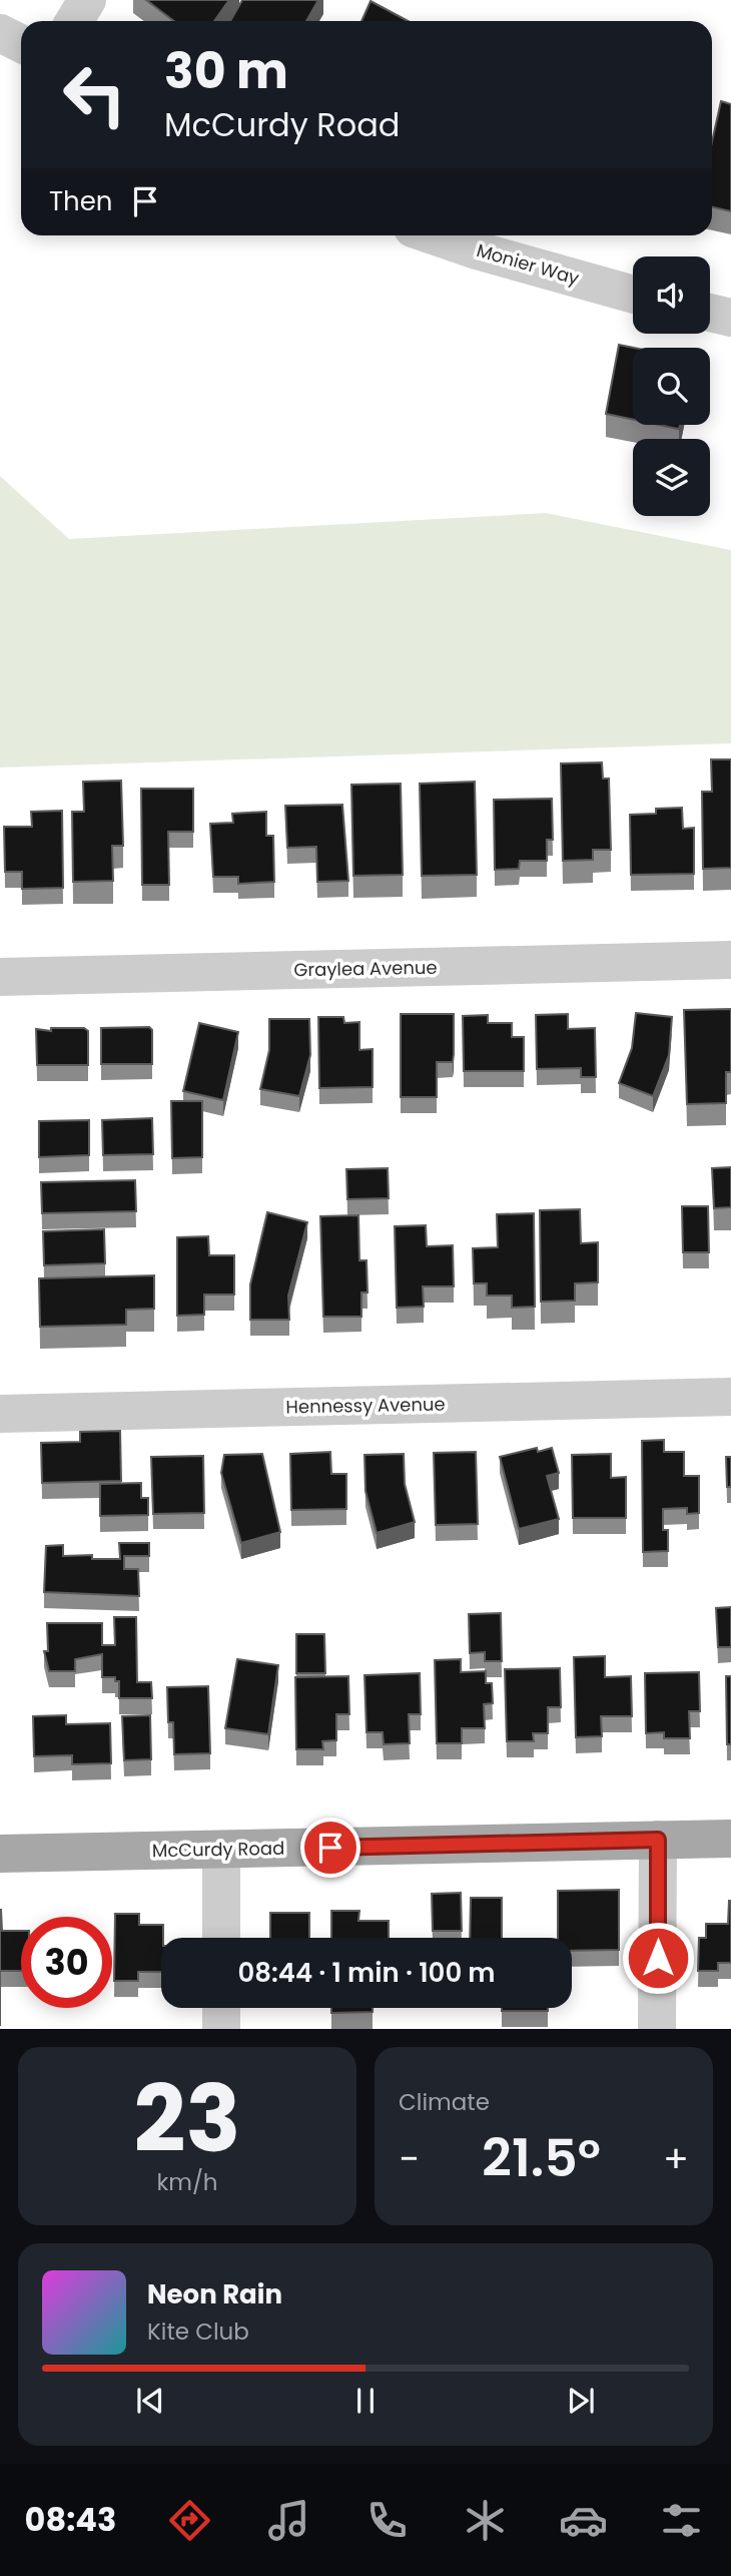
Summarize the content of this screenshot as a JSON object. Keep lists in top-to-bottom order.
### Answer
{
  "streets": {
    "main road": ["McCurdy Road"],
    "street": ["Monier Way", "Graylea Avenue", "Hennessy Avenue"]
  },
  "page": {
    "turn": ["30 m", "McCurdy Road"],
    "then": "Then",
    "limit": "30",
    "trip": "08:44 · 1 min · 100 m",
    "tile": [
      ["23", "km/h"],
      "Climate"
    ],
    "heat": ["−", "21.5°", "+"],
    "song": ["Neon Rain", "Kite Club"],
    "tabs": "08:43"
  }
}
